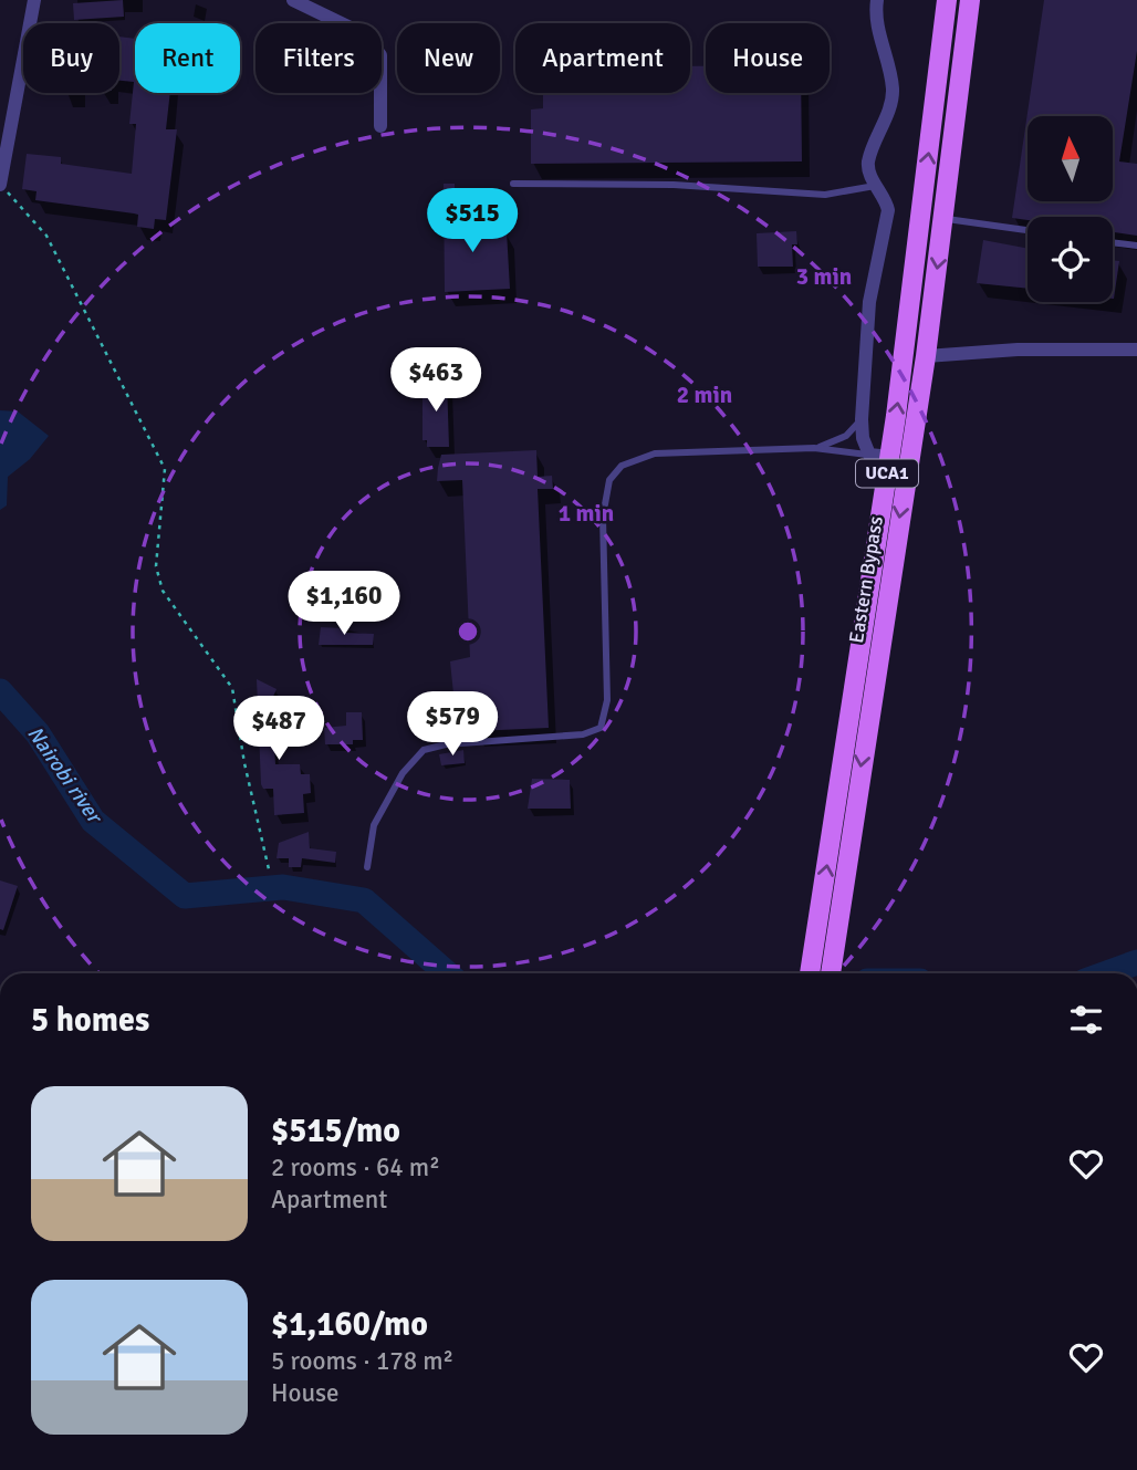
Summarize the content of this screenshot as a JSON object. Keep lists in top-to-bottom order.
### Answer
{
  "streets": {
    "main road": ["UCA1", "Eastern Bypass"]
  },
  "water": ["Nairobi river"],
  "north": "top",
  "page": {
    "chip": [
      "Buy",
      "Rent",
      "Filters",
      "New",
      "Apartment",
      "House"
    ],
    "price": [
      "$515",
      "$463",
      "$1,160",
      "$579",
      "$487"
    ],
    "heading": "5 homes",
    "list": [
      {
        "name": "$515/mo",
        "note": "2 rooms · 64 m² · Apartment"
      },
      {
        "name": "$1,160/mo",
        "note": "5 rooms · 178 m² · House"
      }
    ]
  },
  "rings": ["3 min", "2 min", "1 min"]
}
